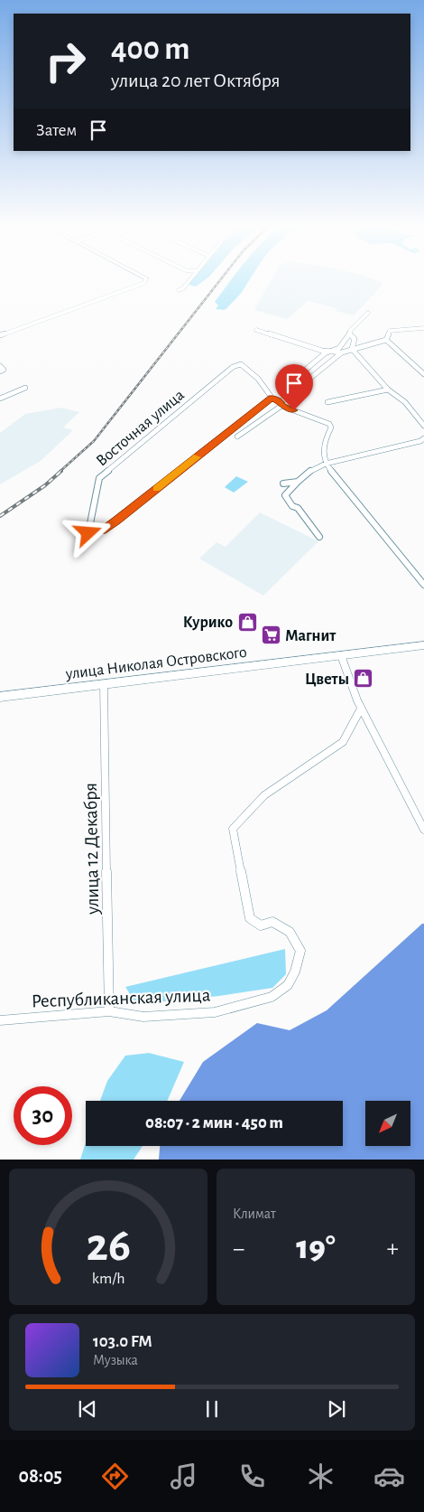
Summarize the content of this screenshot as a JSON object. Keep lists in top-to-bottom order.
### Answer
{
  "streets": {
    "main road": ["улица Николая Островского"],
    "street": ["Восточная улица", "улица 12 Декабря", "Республиканская улица"]
  },
  "crossings": [
    ["улица Николая Островского", "улица 12 Декабря"],
    ["улица 12 Декабря", "Республиканская улица"]
  ],
  "places": {
    "shop": ["Курико", "Цветы"],
    "supermarket": ["Магнит"]
  },
  "north": "bottom left",
  "page": {
    "turn": ["400 m", "улица 20 лет Октября"],
    "then": "Затем",
    "limit": "30",
    "trip": "08:07 · 2 мин · 450 m",
    "tile": "Климат",
    "heat": ["−", "19°", "+"],
    "song": ["103.0 FM", "Музыка"],
    "tabs": "08:05",
    "gauge": ["26", "km/h"]
  }
}
